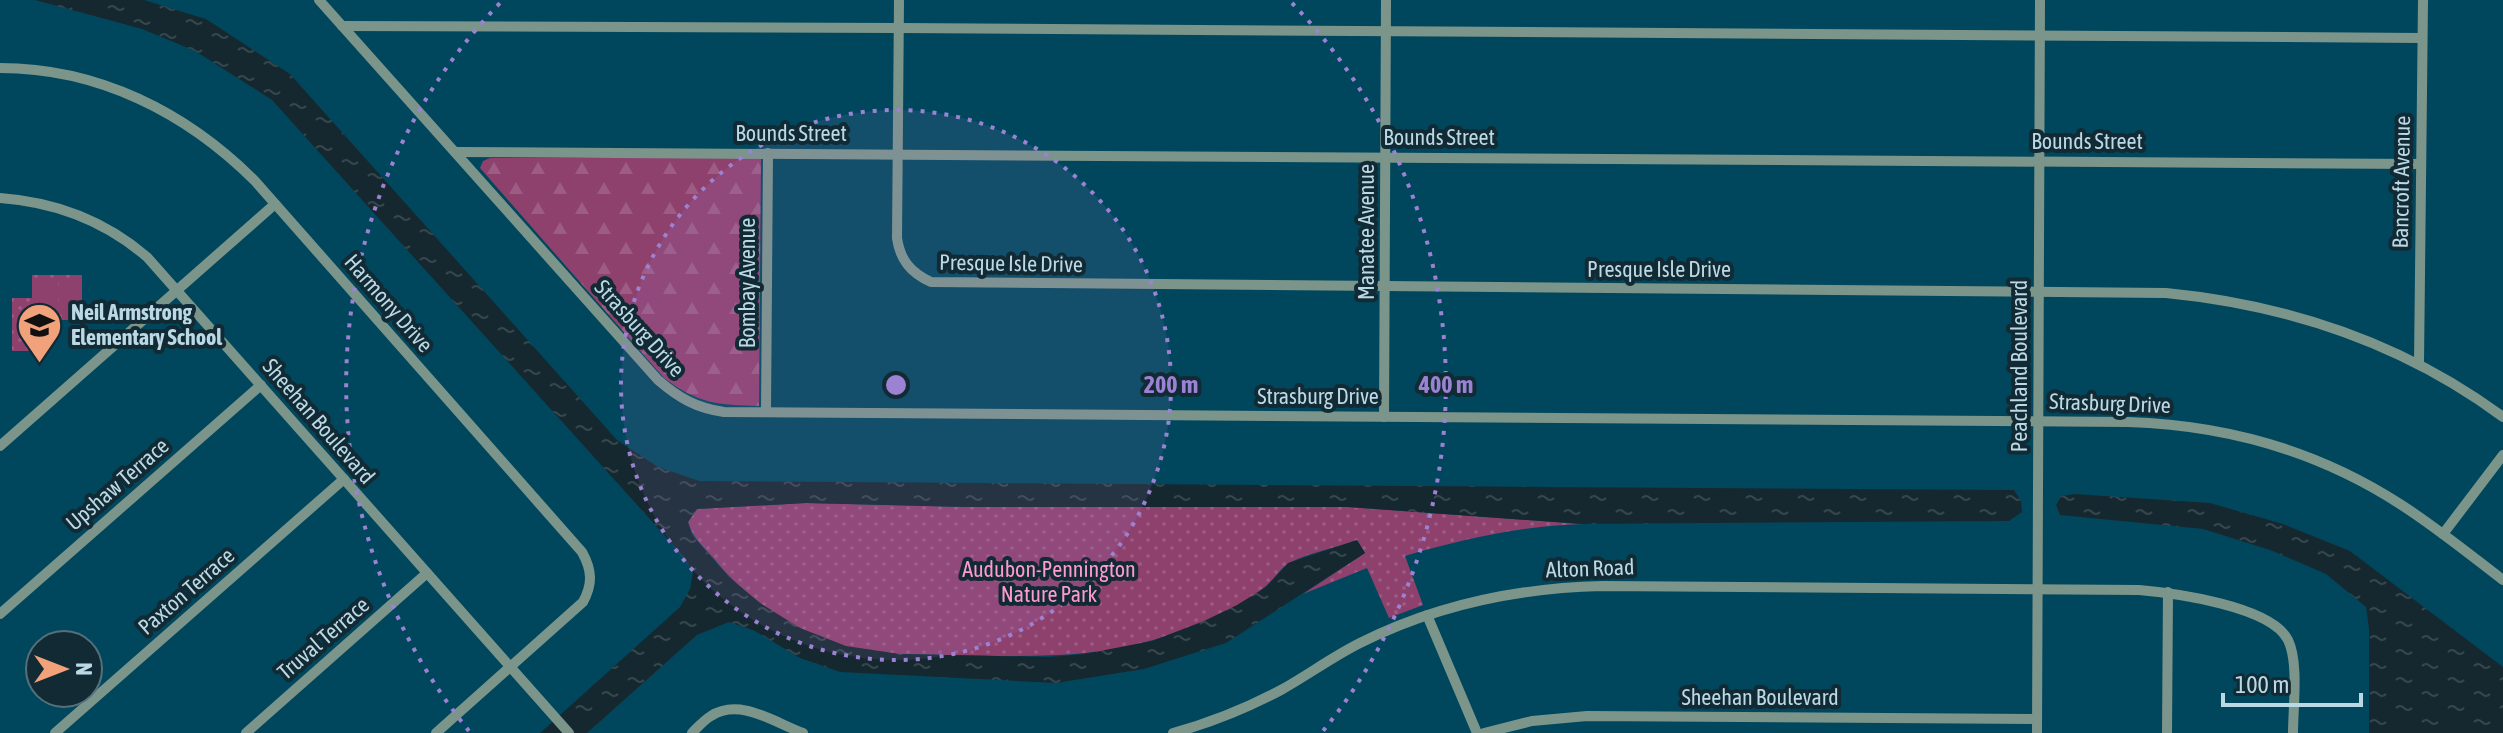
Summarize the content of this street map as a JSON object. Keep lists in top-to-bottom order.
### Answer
{
  "streets": {
    "street": [
      "Bounds Street",
      "Bancroft Avenue",
      "Manatee Avenue",
      "Presque Isle Drive",
      "Bombay Avenue",
      "Harmony Drive",
      "Strasburg Drive",
      "Peachland Boulevard",
      "Sheehan Boulevard",
      "Upshaw Terrace",
      "Alton Road",
      "Paxton Terrace",
      "Truval Terrace"
    ]
  },
  "crossings": [
    ["Bounds Street", "Bancroft Avenue"],
    ["Bounds Street", "Manatee Avenue"],
    ["Bounds Street", "Presque Isle Drive"],
    ["Bounds Street", "Bombay Avenue"],
    ["Bounds Street", "Strasburg Drive"],
    ["Bounds Street", "Peachland Boulevard"],
    ["Bancroft Avenue", "Presque Isle Drive"],
    ["Manatee Avenue", "Presque Isle Drive"],
    ["Manatee Avenue", "Strasburg Drive"],
    ["Presque Isle Drive", "Peachland Boulevard"],
    ["Bombay Avenue", "Strasburg Drive"],
    ["Harmony Drive", "Sheehan Boulevard"],
    ["Strasburg Drive", "Peachland Boulevard"],
    ["Peachland Boulevard", "Sheehan Boulevard"],
    ["Peachland Boulevard", "Alton Road"],
    ["Sheehan Boulevard", "Upshaw Terrace"],
    ["Sheehan Boulevard", "Paxton Terrace"],
    ["Sheehan Boulevard", "Truval Terrace"]
  ],
  "parks": ["Audubon-Pennington Nature Park"],
  "places": {
    "school or university": ["Neil Armstrong Elementary School"]
  },
  "scale_bar": "100 m",
  "north": "right",
  "rings": ["200 m", "400 m"]
}
